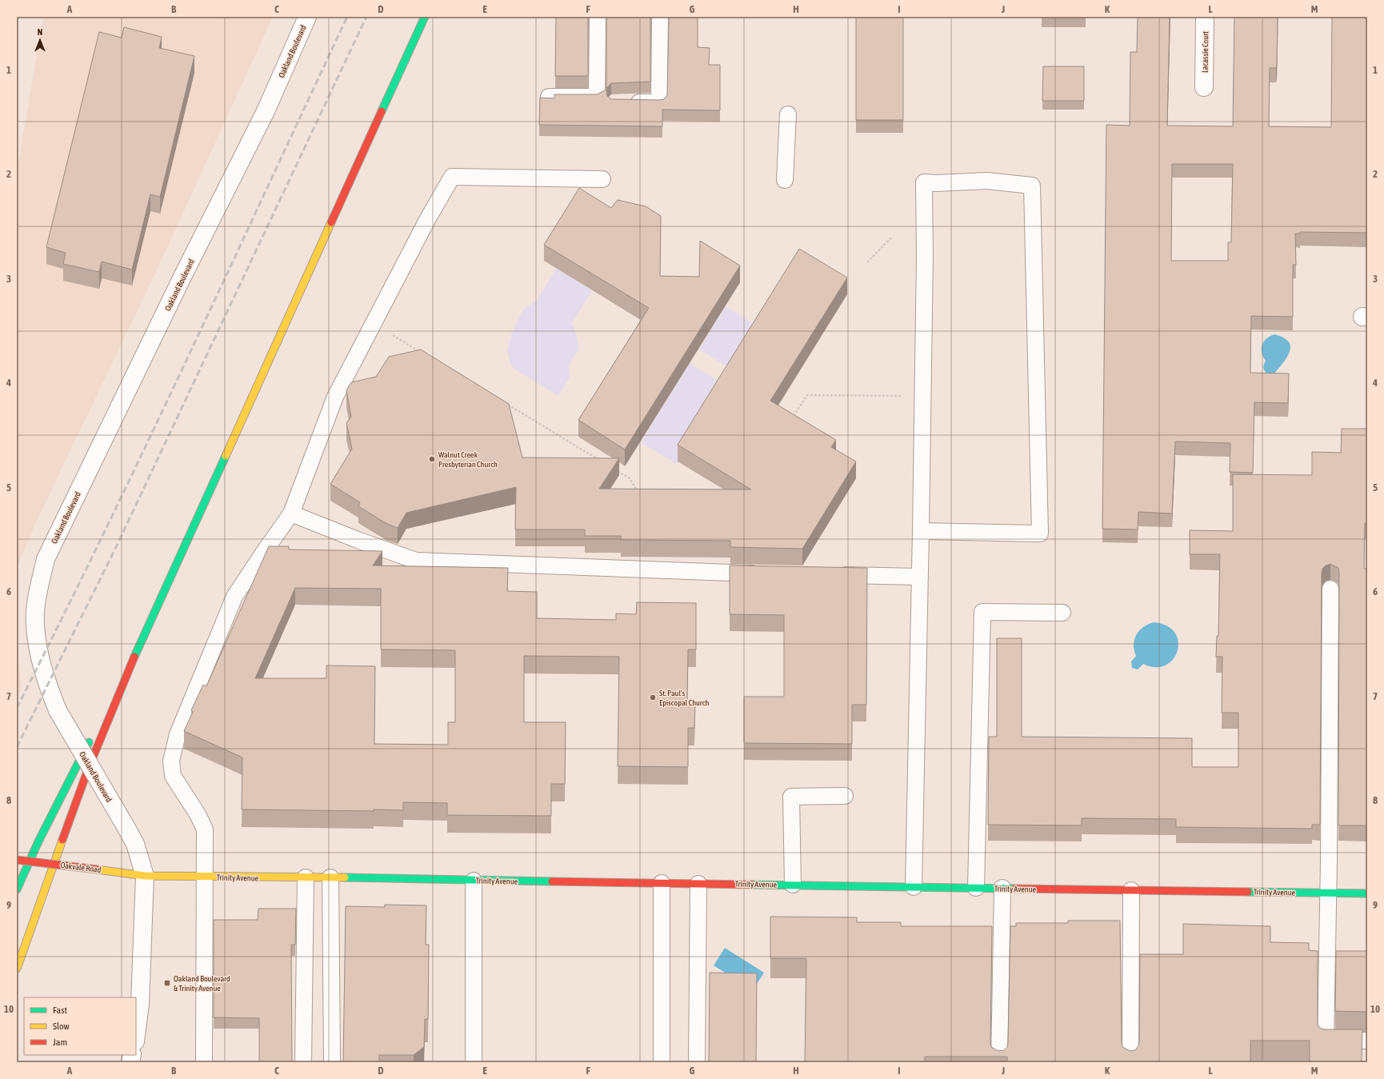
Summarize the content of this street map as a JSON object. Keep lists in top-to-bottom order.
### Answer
{
  "streets": {
    "main road": ["Oakvale Road", "Trinity Avenue"],
    "street": ["Oakland Boulevard", "Lacassie Court"]
  },
  "crossings": [
    ["Oakland Boulevard", "Oakvale Road"],
    ["Oakland Boulevard", "Trinity Avenue"],
    ["Oakvale Road", "Trinity Avenue"]
  ],
  "places": {
    "other": ["Walnut Creek Presbyterian Church", "St. Paul's Episcopal Church"],
    "transit": ["Oakland Boulevard & Trinity Avenue"]
  },
  "legend": ["Fast", "Slow", "Jam"],
  "north": "top",
  "grid": {
    "columns": [
      "A",
      "B",
      "C",
      "D",
      "E",
      "F",
      "G",
      "H",
      "I",
      "J",
      "K",
      "L",
      "M"
    ],
    "rows": [
      "1",
      "2",
      "3",
      "4",
      "5",
      "6",
      "7",
      "8",
      "9",
      "10"
    ]
  }
}
